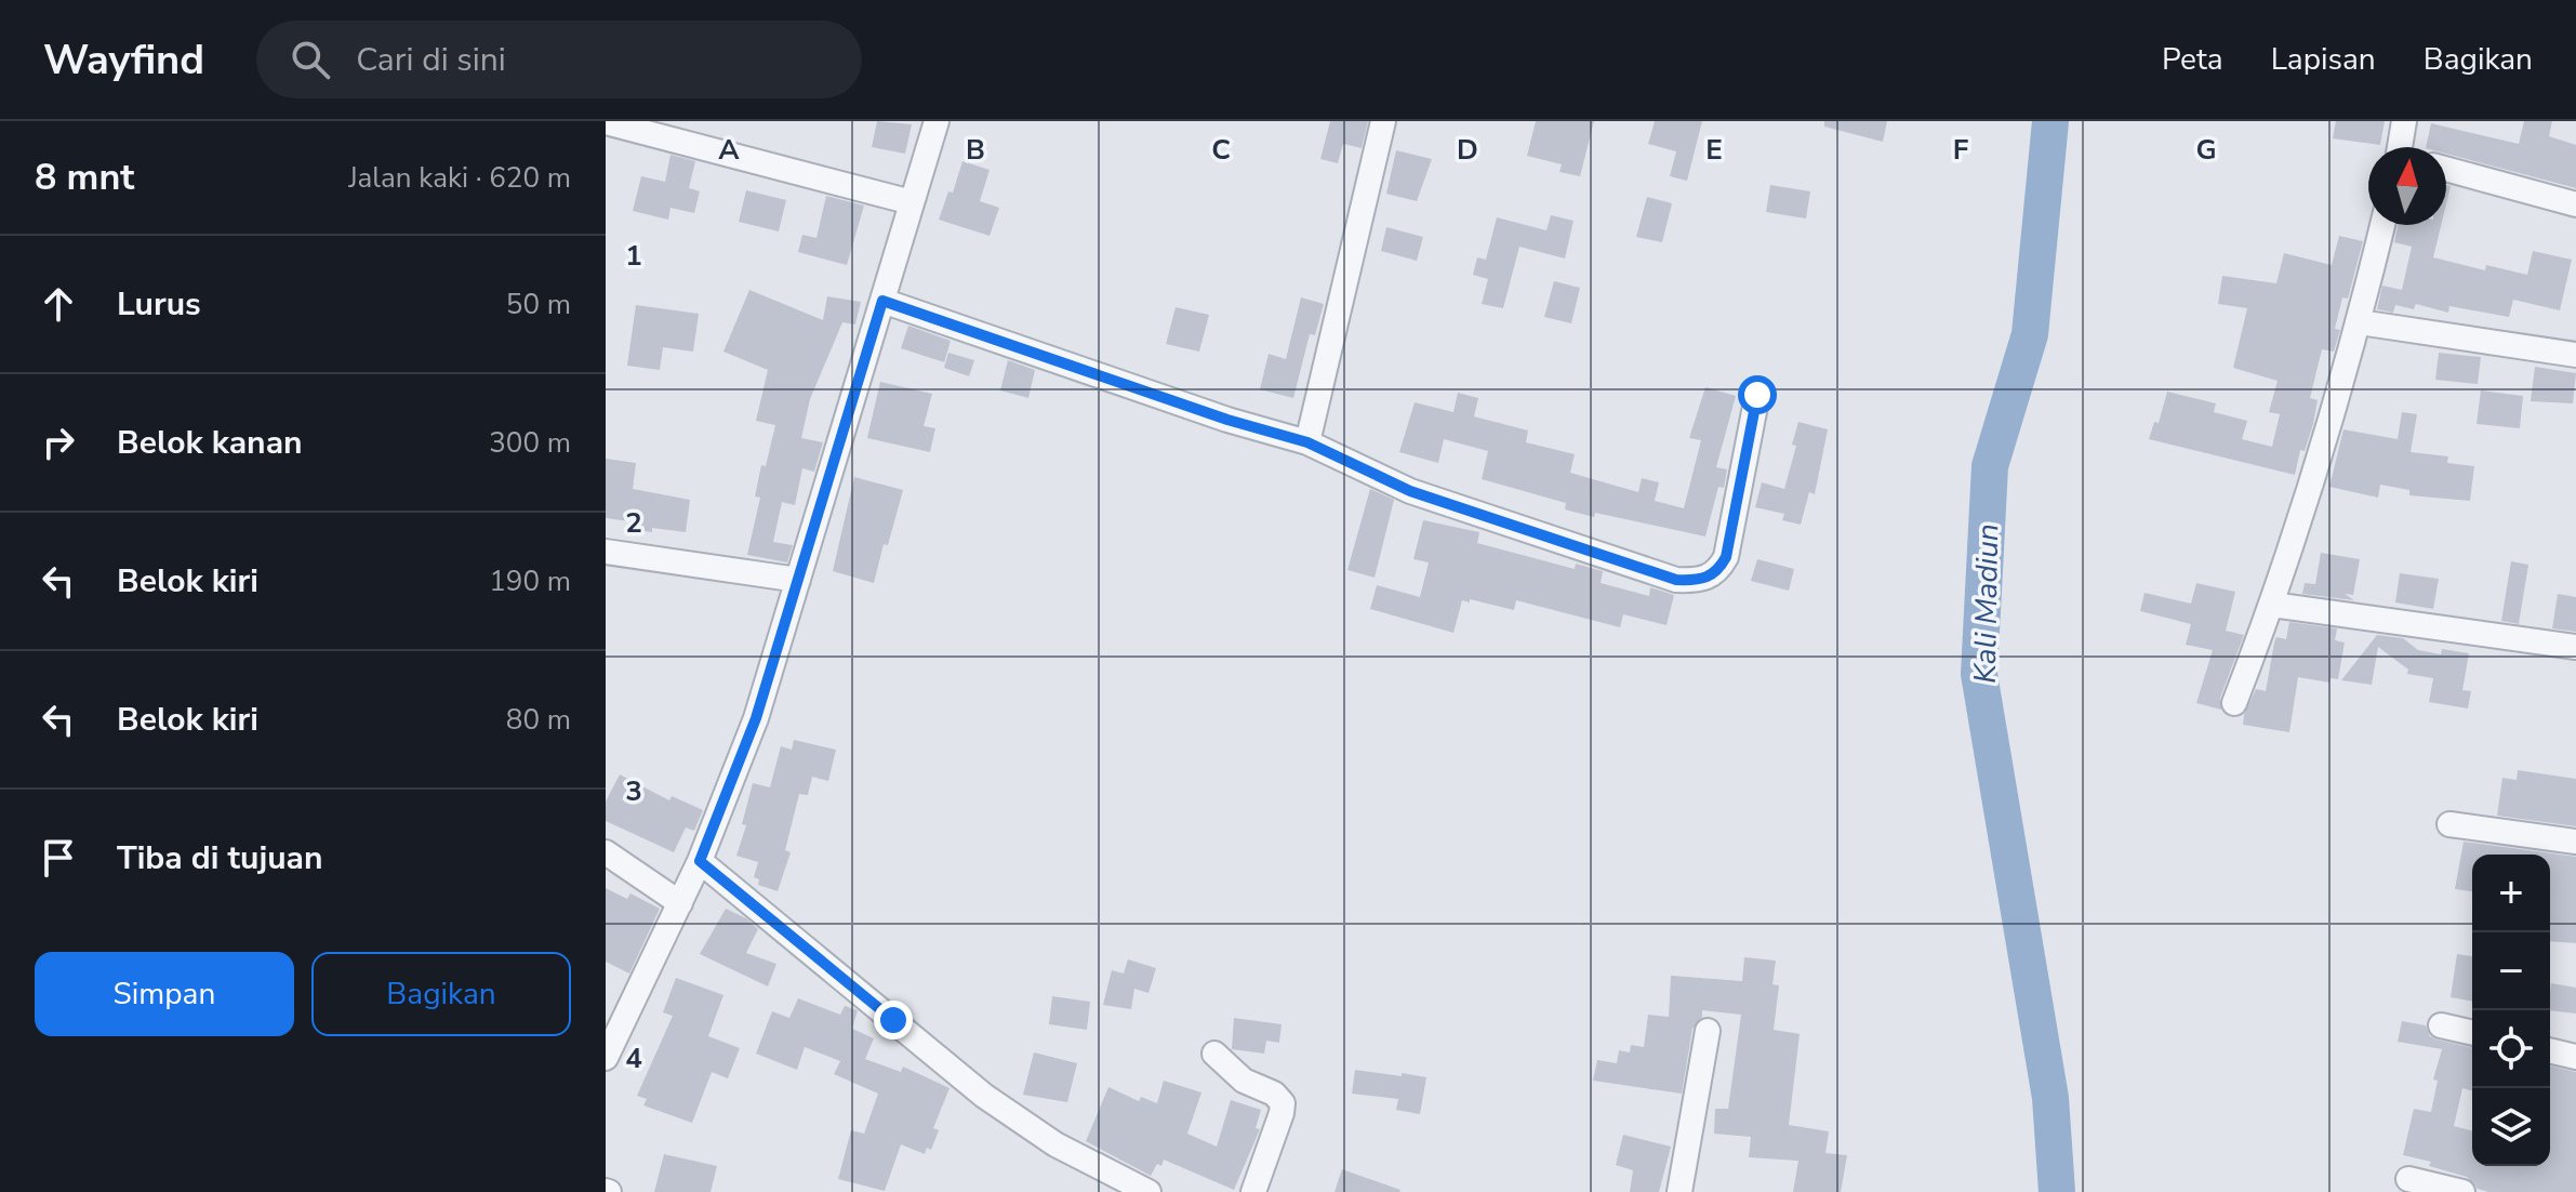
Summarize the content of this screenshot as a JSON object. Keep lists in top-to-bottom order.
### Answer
{
  "water": ["Kali Madiun"],
  "north": "top",
  "page": {
    "header": "Wayfind",
    "search": "Cari di sini",
    "nav": ["Peta", "Lapisan", "Bagikan"],
    "heading": ["8 mnt", "Jalan kaki · 620 m"],
    "list": [
      ["Lurus", "50 m"],
      ["Belok kanan", "300 m"],
      ["Belok kiri", "190 m"],
      ["Belok kiri", "80 m"],
      "Tiba di tujuan"
    ],
    "map_buttons": ["+", "−"],
    "buttons": ["Simpan", "Bagikan"]
  },
  "grid": {
    "columns": [
      "A",
      "B",
      "C",
      "D",
      "E",
      "F",
      "G"
    ],
    "rows": [
      "1",
      "2",
      "3",
      "4"
    ]
  }
}
